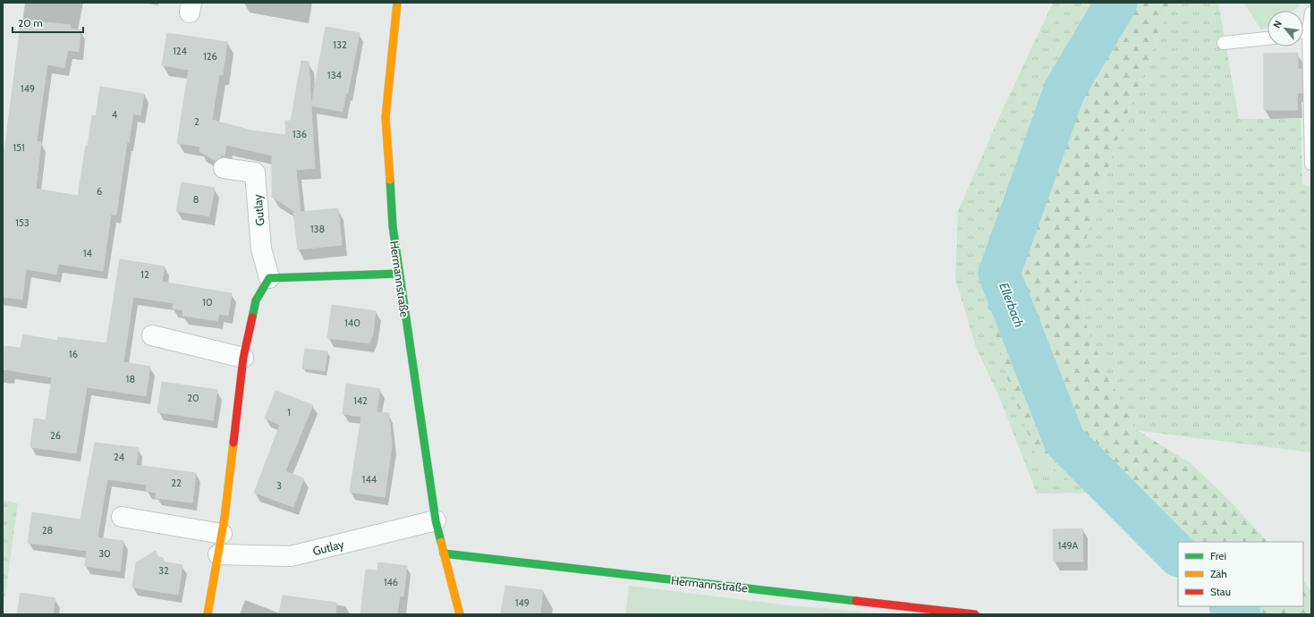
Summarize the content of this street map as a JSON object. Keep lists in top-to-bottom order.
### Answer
{
  "streets": {
    "street": ["Gutlay", "Hermannstraße"]
  },
  "crossings": [
    ["Gutlay", "Hermannstraße"]
  ],
  "water": ["Ellerbach"],
  "house_numbers": [
    "132",
    "124",
    "126",
    "134",
    "149",
    "4",
    "2",
    "136",
    "151",
    "6",
    "8",
    "153",
    "138",
    "14",
    "12",
    "10",
    "140",
    "16",
    "18",
    "20",
    "142",
    "1",
    "26",
    "24",
    "144",
    "22",
    "3",
    "28",
    "149A",
    "30",
    "32",
    "146",
    "149"
  ],
  "legend": ["Frei", "Zäh", "Stau"],
  "scale_bar": "20 m",
  "north": "top left"
}
